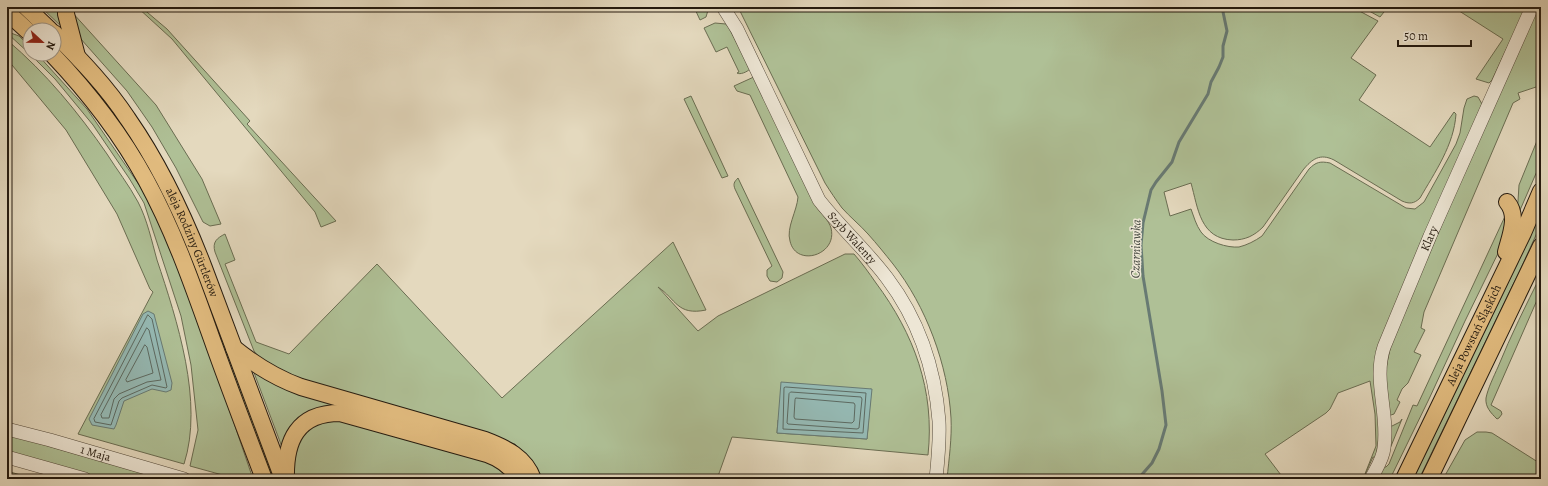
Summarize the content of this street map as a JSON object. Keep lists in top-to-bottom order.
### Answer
{
  "streets": {
    "main road": ["aleja Rodziny Gürtlerów", "Aleja Powstań Śląskich"],
    "street": ["Szyb Walenty", "Klary", "1 Maja"]
  },
  "water": ["Czarniawka"],
  "scale_bar": "50 m",
  "north": "right"
}
